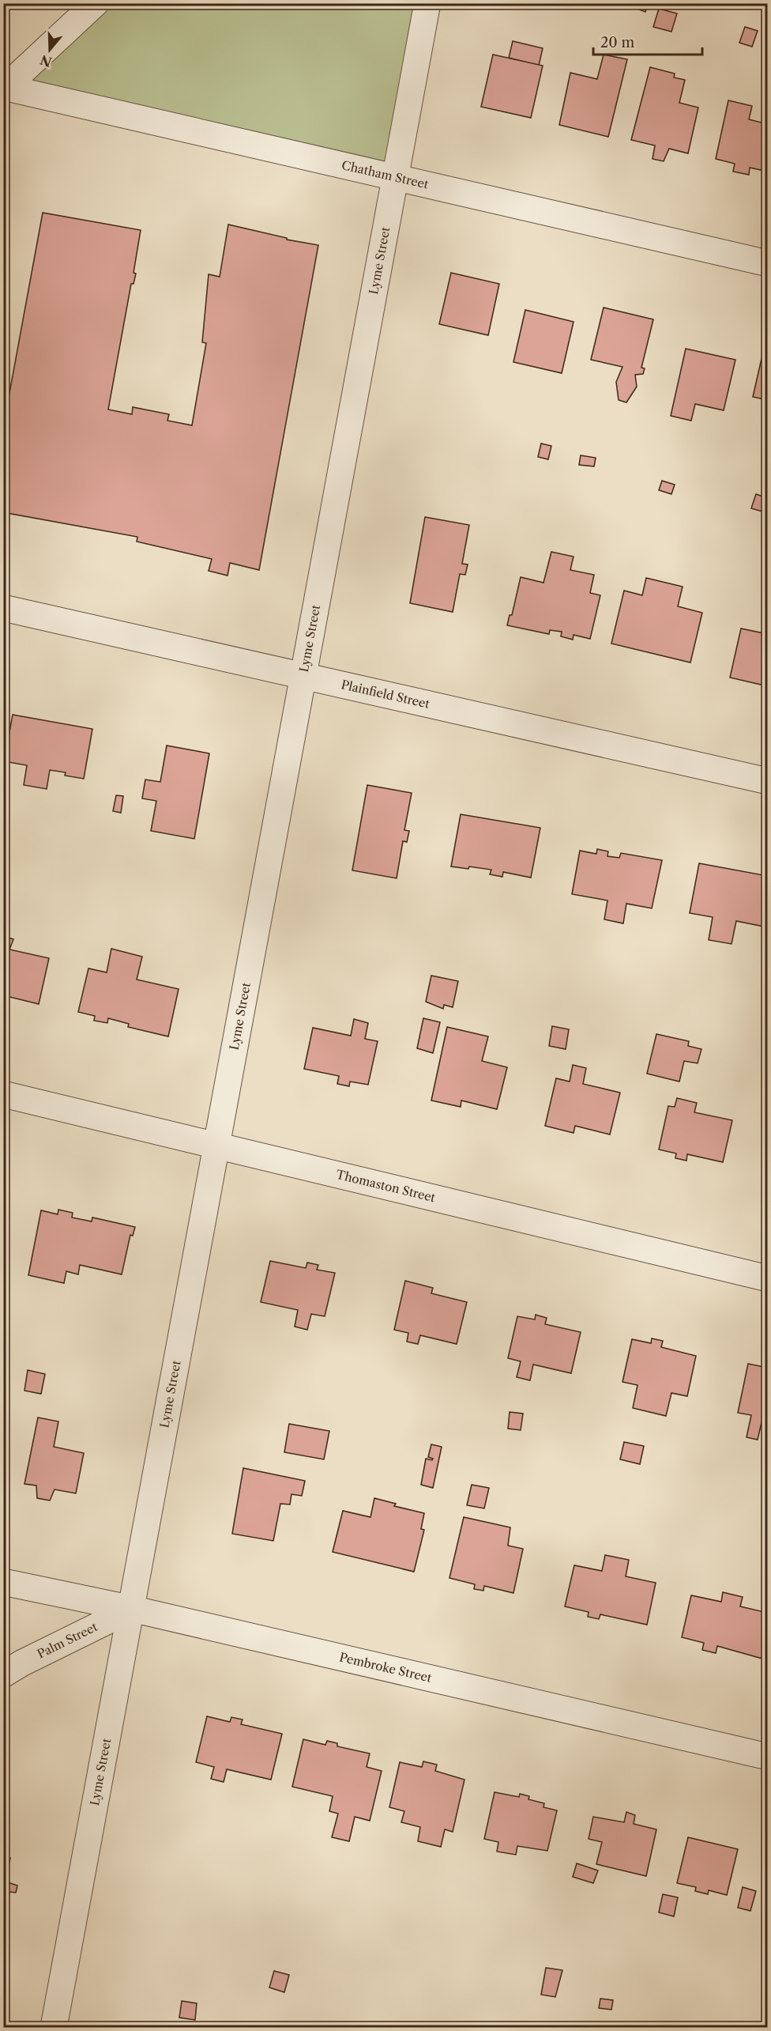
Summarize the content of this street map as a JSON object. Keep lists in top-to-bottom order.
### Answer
{
  "streets": {
    "street": [
      "Chatham Street",
      "Lyme Street",
      "Plainfield Street",
      "Thomaston Street",
      "Palm Street",
      "Pembroke Street"
    ]
  },
  "crossings": [
    ["Chatham Street", "Lyme Street"],
    ["Lyme Street", "Plainfield Street"],
    ["Lyme Street", "Thomaston Street"],
    ["Lyme Street", "Palm Street"],
    ["Lyme Street", "Pembroke Street"],
    ["Palm Street", "Pembroke Street"]
  ],
  "scale_bar": "20 m",
  "north": "bottom"
}
